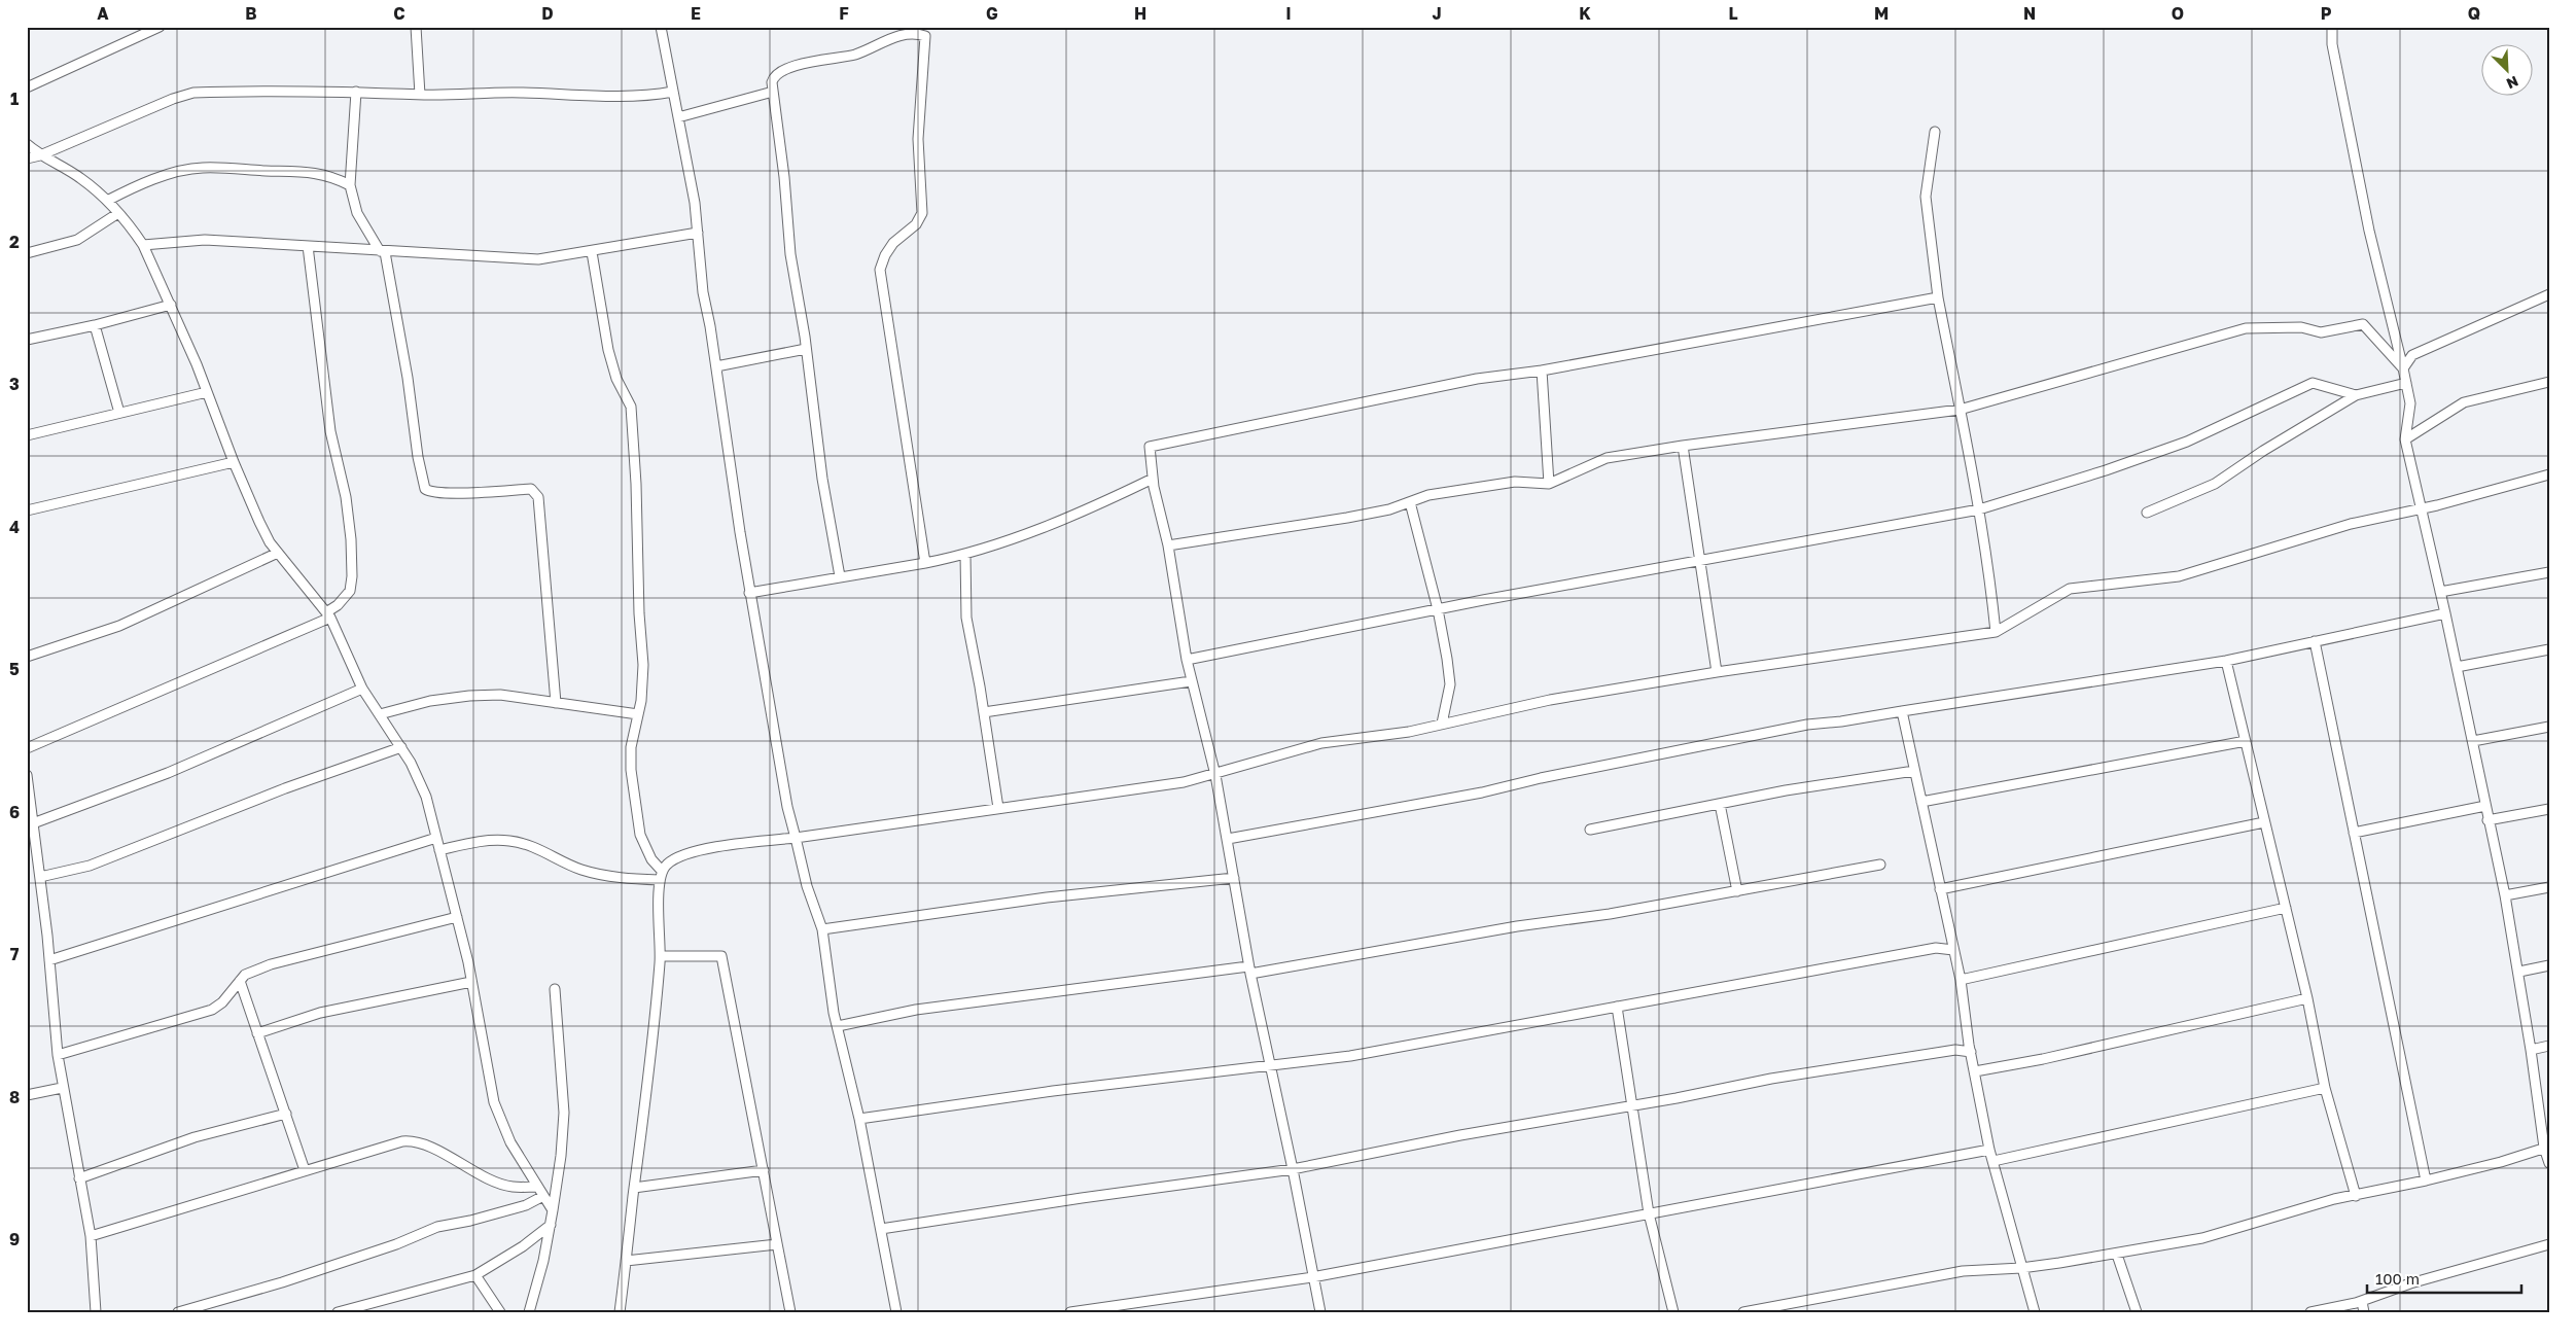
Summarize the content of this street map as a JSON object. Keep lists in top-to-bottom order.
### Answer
{
  "scale_bar": "100 m",
  "north": "bottom right",
  "grid": {
    "columns": [
      "A",
      "B",
      "C",
      "D",
      "E",
      "F",
      "G",
      "H",
      "I",
      "J",
      "K",
      "L",
      "M",
      "N",
      "O",
      "P",
      "Q"
    ],
    "rows": [
      "1",
      "2",
      "3",
      "4",
      "5",
      "6",
      "7",
      "8",
      "9"
    ]
  }
}
